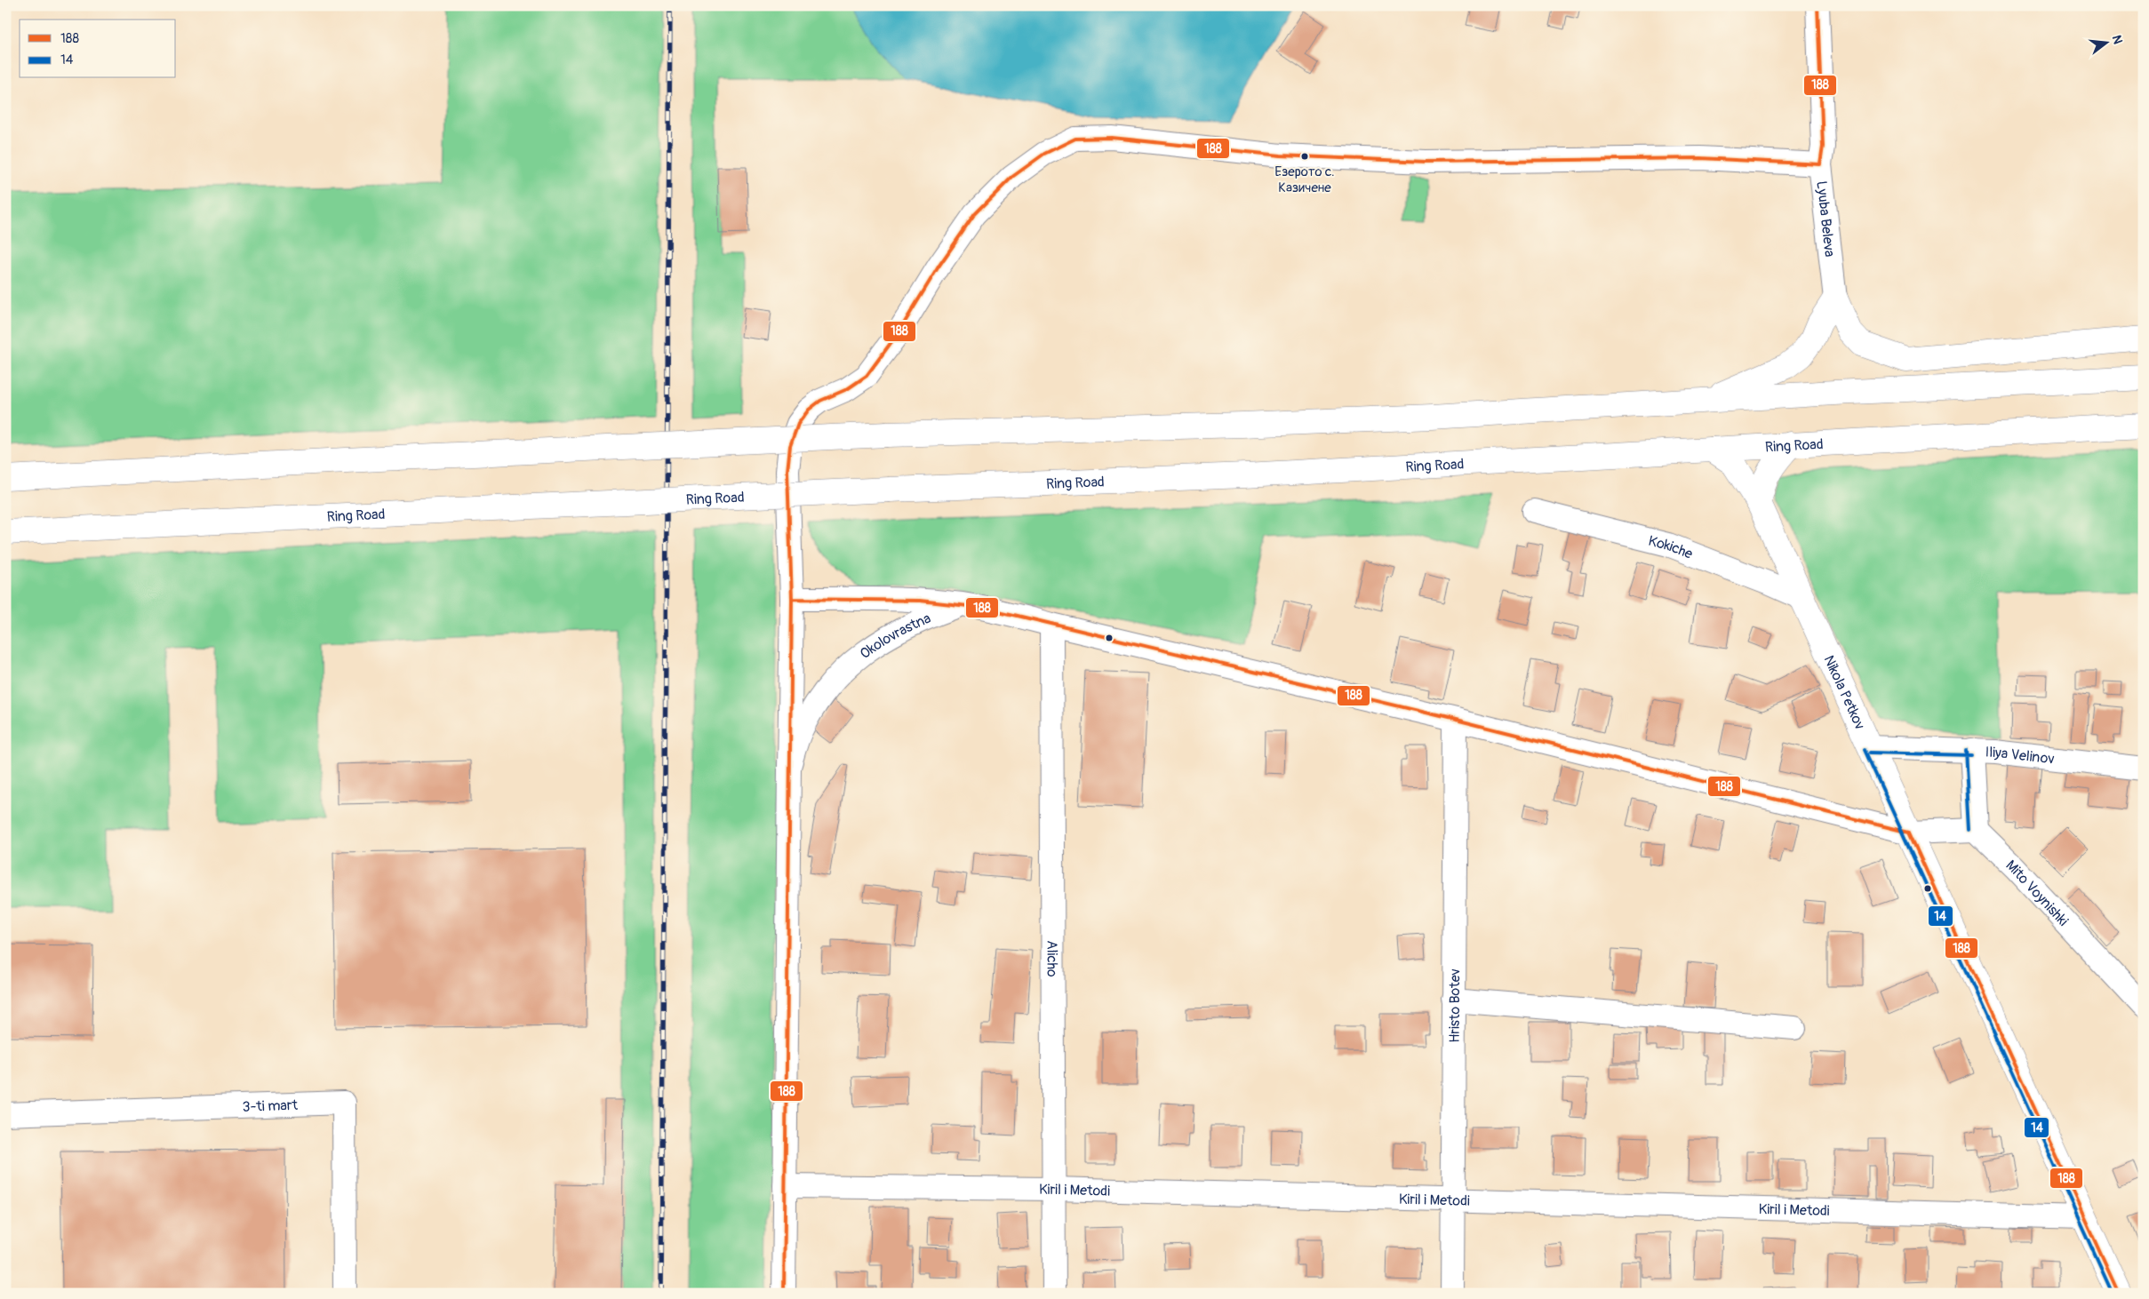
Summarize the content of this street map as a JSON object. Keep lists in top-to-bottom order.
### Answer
{
  "streets": {
    "main road": ["Ring Road", "Nikola Petkov"],
    "street": [
      "Lyuba Beleva",
      "Kokiche",
      "Okolovrastna",
      "Iliya Velinov",
      "Mito Voynishki",
      "Alicho",
      "Hristo Botev",
      "3-ti mart",
      "Kiril i Metodi"
    ]
  },
  "crossings": [
    ["Ring Road", "Nikola Petkov"],
    ["Kokiche", "Nikola Petkov"],
    ["Okolovrastna", "Kiril i Metodi"],
    ["Nikola Petkov", "Iliya Velinov"],
    ["Nikola Petkov", "Kiril i Metodi"],
    ["Alicho", "Kiril i Metodi"],
    ["Hristo Botev", "Kiril i Metodi"]
  ],
  "places": ["Езерото с. Казичене"],
  "lines": ["transit line 188", "transit line 14"],
  "legend": ["188", "14"],
  "north": "right"
}
